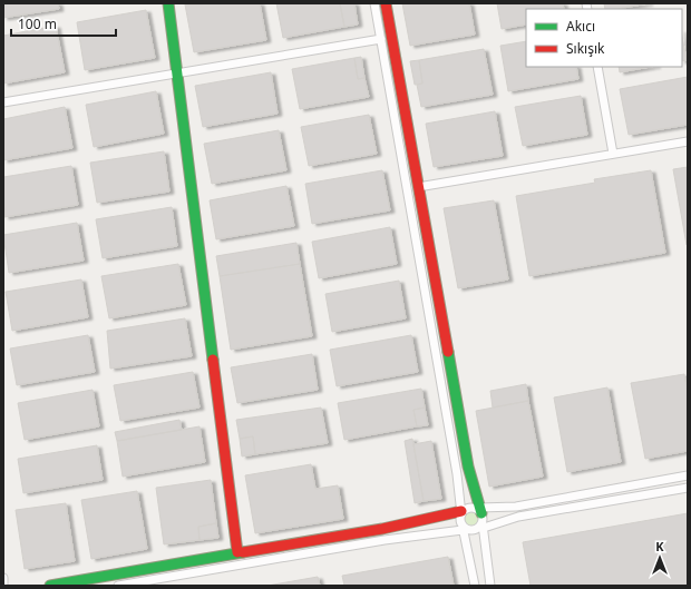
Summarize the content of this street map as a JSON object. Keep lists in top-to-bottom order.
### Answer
{
  "legend": ["Akıcı", "Sıkışık"],
  "scale_bar": "100 m",
  "north": "top"
}
